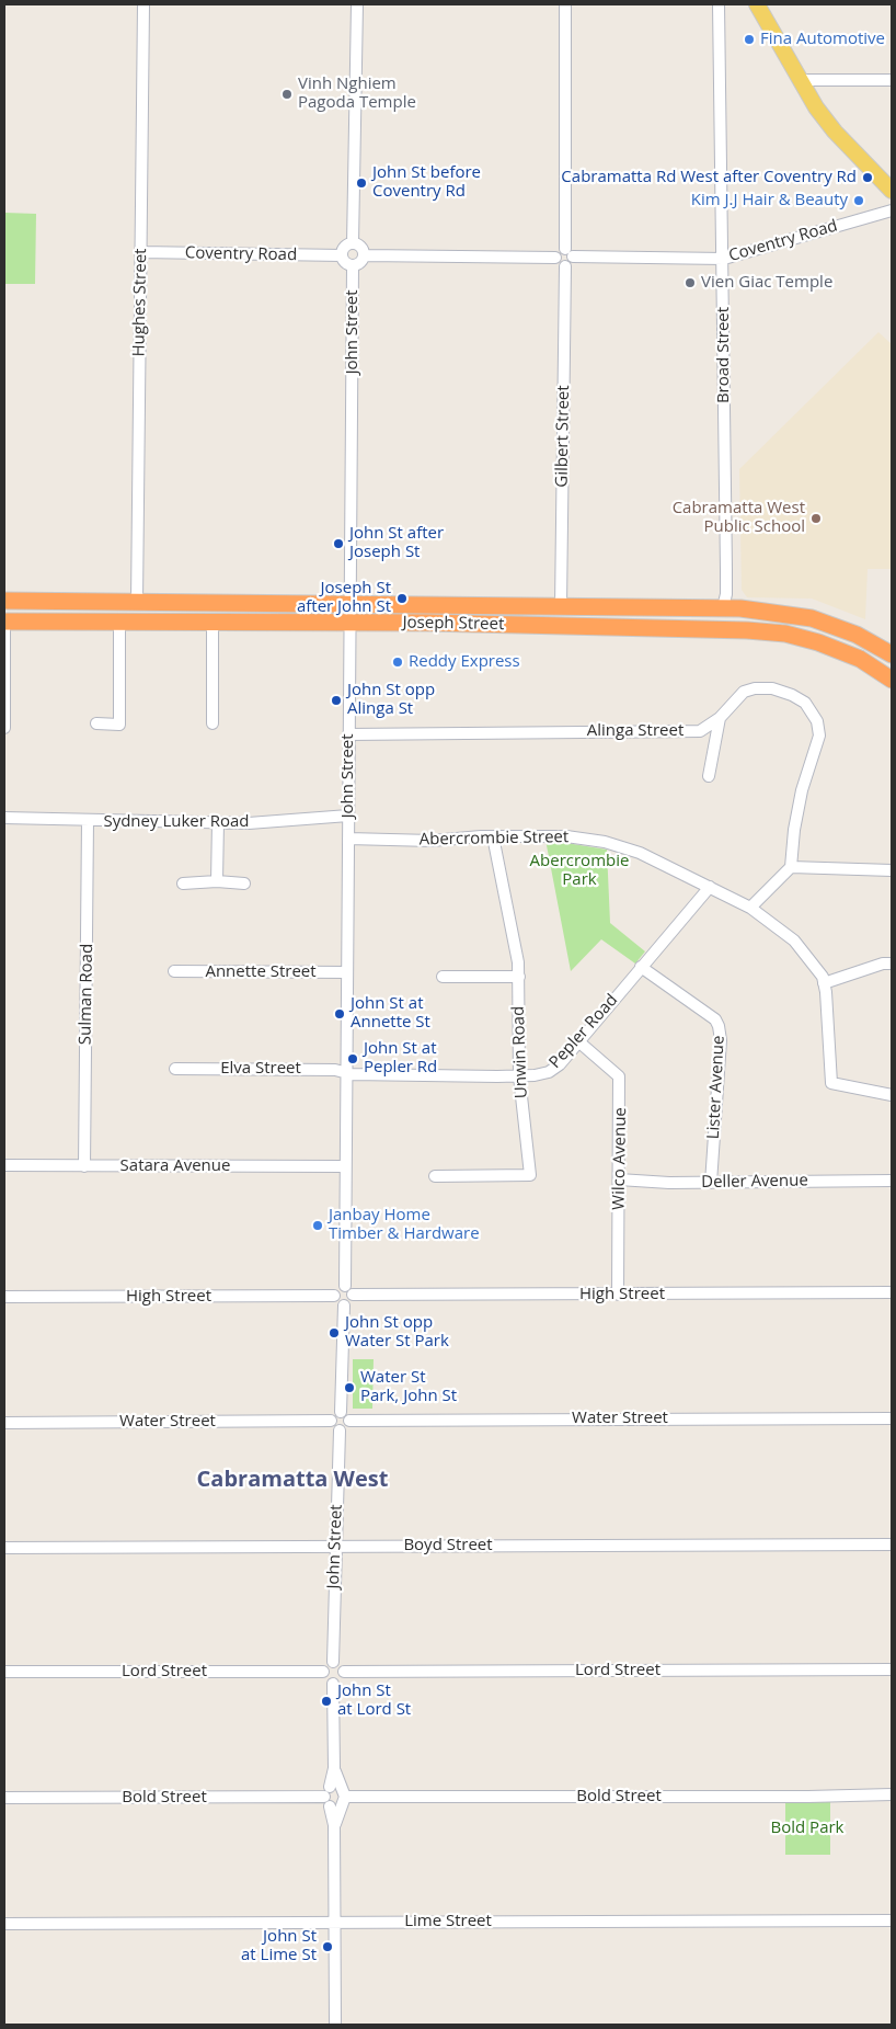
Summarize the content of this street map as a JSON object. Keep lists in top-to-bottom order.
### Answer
{
  "streets": {
    "highway": ["Joseph Street"],
    "street": [
      "Coventry Road",
      "Hughes Street",
      "John Street",
      "Broad Street",
      "Gilbert Street",
      "Alinga Street",
      "Sydney Luker Road",
      "Abercrombie Street",
      "Annette Street",
      "Sulman Road",
      "Pepler Road",
      "Unwin Road",
      "Elva Street",
      "Lister Avenue",
      "Wilco Avenue",
      "Satara Avenue",
      "Deller Avenue",
      "High Street",
      "Water Street",
      "Boyd Street",
      "Lord Street",
      "Bold Street",
      "Lime Street"
    ]
  },
  "crossings": [
    ["Coventry Road", "Hughes Street"],
    ["Coventry Road", "John Street"],
    ["Coventry Road", "Broad Street"],
    ["Coventry Road", "Gilbert Street"],
    ["Hughes Street", "Joseph Street"],
    ["John Street", "Joseph Street"],
    ["John Street", "Alinga Street"],
    ["John Street", "Sydney Luker Road"],
    ["John Street", "Abercrombie Street"],
    ["John Street", "Annette Street"],
    ["John Street", "Pepler Road"],
    ["John Street", "Elva Street"],
    ["John Street", "Satara Avenue"],
    ["John Street", "High Street"],
    ["John Street", "Water Street"],
    ["John Street", "Boyd Street"],
    ["John Street", "Lord Street"],
    ["Broad Street", "Joseph Street"],
    ["Gilbert Street", "Joseph Street"],
    ["Sydney Luker Road", "Sulman Road"],
    ["Abercrombie Street", "Pepler Road"],
    ["Abercrombie Street", "Unwin Road"],
    ["Sulman Road", "Satara Avenue"],
    ["Pepler Road", "Unwin Road"],
    ["Pepler Road", "Elva Street"],
    ["Pepler Road", "Lister Avenue"],
    ["Pepler Road", "Wilco Avenue"],
    ["Lister Avenue", "Deller Avenue"],
    ["Wilco Avenue", "Deller Avenue"],
    ["Wilco Avenue", "High Street"]
  ],
  "districts": ["Cabramatta West"],
  "parks": ["Abercrombie Park", "Bold Park"],
  "places": [
    "Fina Automotive",
    "Vinh Nghiem Pagoda Temple",
    "Cabramatta Rd West after Coventry Rd",
    "John St before Coventry Rd",
    "Kim J.J Hair & Beauty",
    "Vien Giac Temple",
    "Cabramatta West Public School",
    "John St after Joseph St",
    "Joseph St after John St",
    "Reddy Express",
    "John St opp Alinga St",
    "John St at Annette St",
    "John St at Pepler Rd",
    "Janbay Home Timber & Hardware",
    "John St opp Water St Park",
    "Water St Park, John St",
    "John St at Lord St",
    "John St at Lime St"
  ]
}
